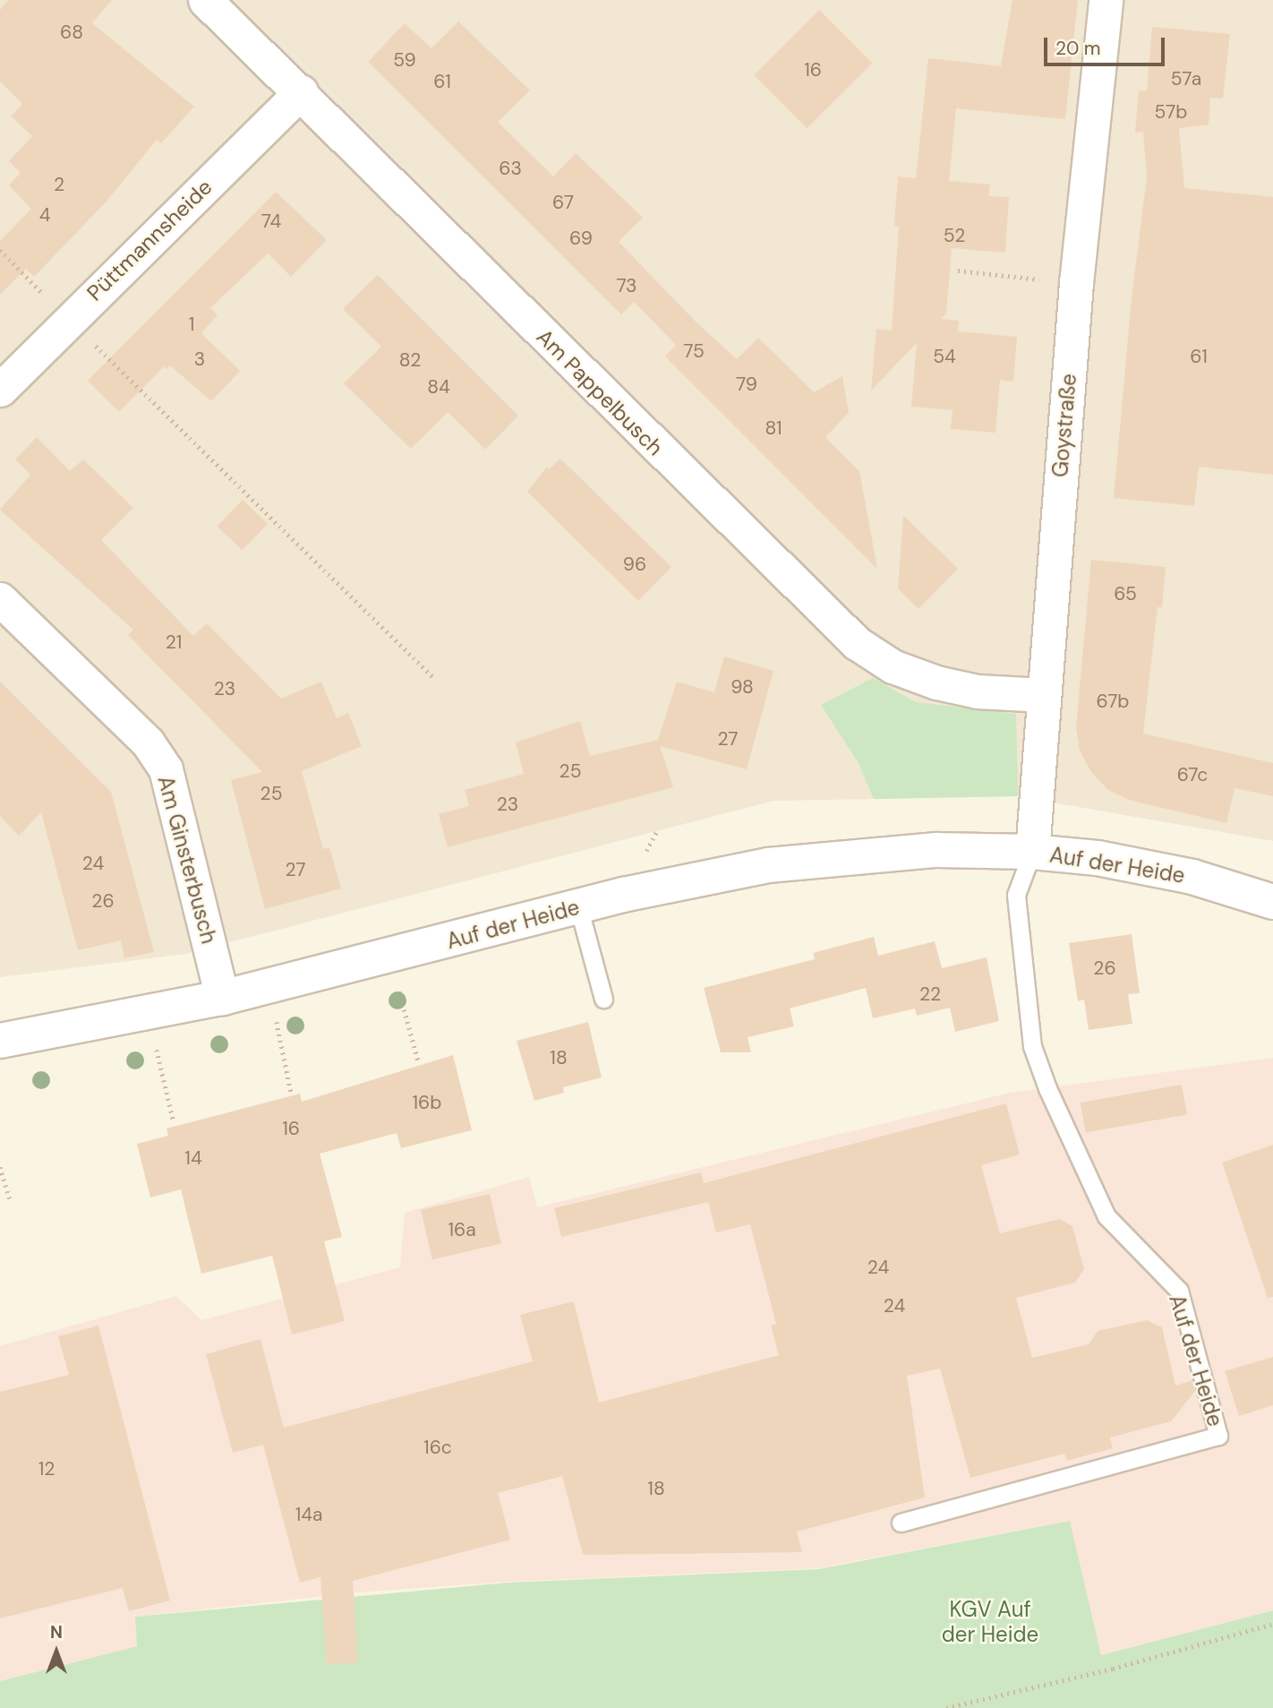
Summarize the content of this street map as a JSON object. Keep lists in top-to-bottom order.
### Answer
{
  "streets": {
    "main road": ["Auf der Heide"],
    "street": [
      "Püttmannsheide",
      "Am Pappelbusch",
      "Goystraße",
      "Am Ginsterbusch"
    ]
  },
  "crossings": [
    ["Püttmannsheide", "Am Pappelbusch"],
    ["Am Pappelbusch", "Goystraße"],
    ["Goystraße", "Auf der Heide"],
    ["Am Ginsterbusch", "Auf der Heide"]
  ],
  "parks": ["KGV Auf der Heide"],
  "house_numbers": [
    "68",
    "59",
    "16",
    "57a",
    "61",
    "57b",
    "63",
    "2",
    "67",
    "4",
    "74",
    "52",
    "69",
    "73",
    "1",
    "75",
    "54",
    "61",
    "3",
    "82",
    "79",
    "84",
    "81",
    "96",
    "65",
    "21",
    "98",
    "23",
    "67b",
    "27",
    "25",
    "67c",
    "25",
    "23",
    "24",
    "27",
    "26",
    "26",
    "22",
    "18",
    "16b",
    "16",
    "14",
    "16a",
    "24",
    "24",
    "16c",
    "12",
    "18",
    "14a"
  ],
  "scale_bar": "20 m",
  "north": "top"
}
